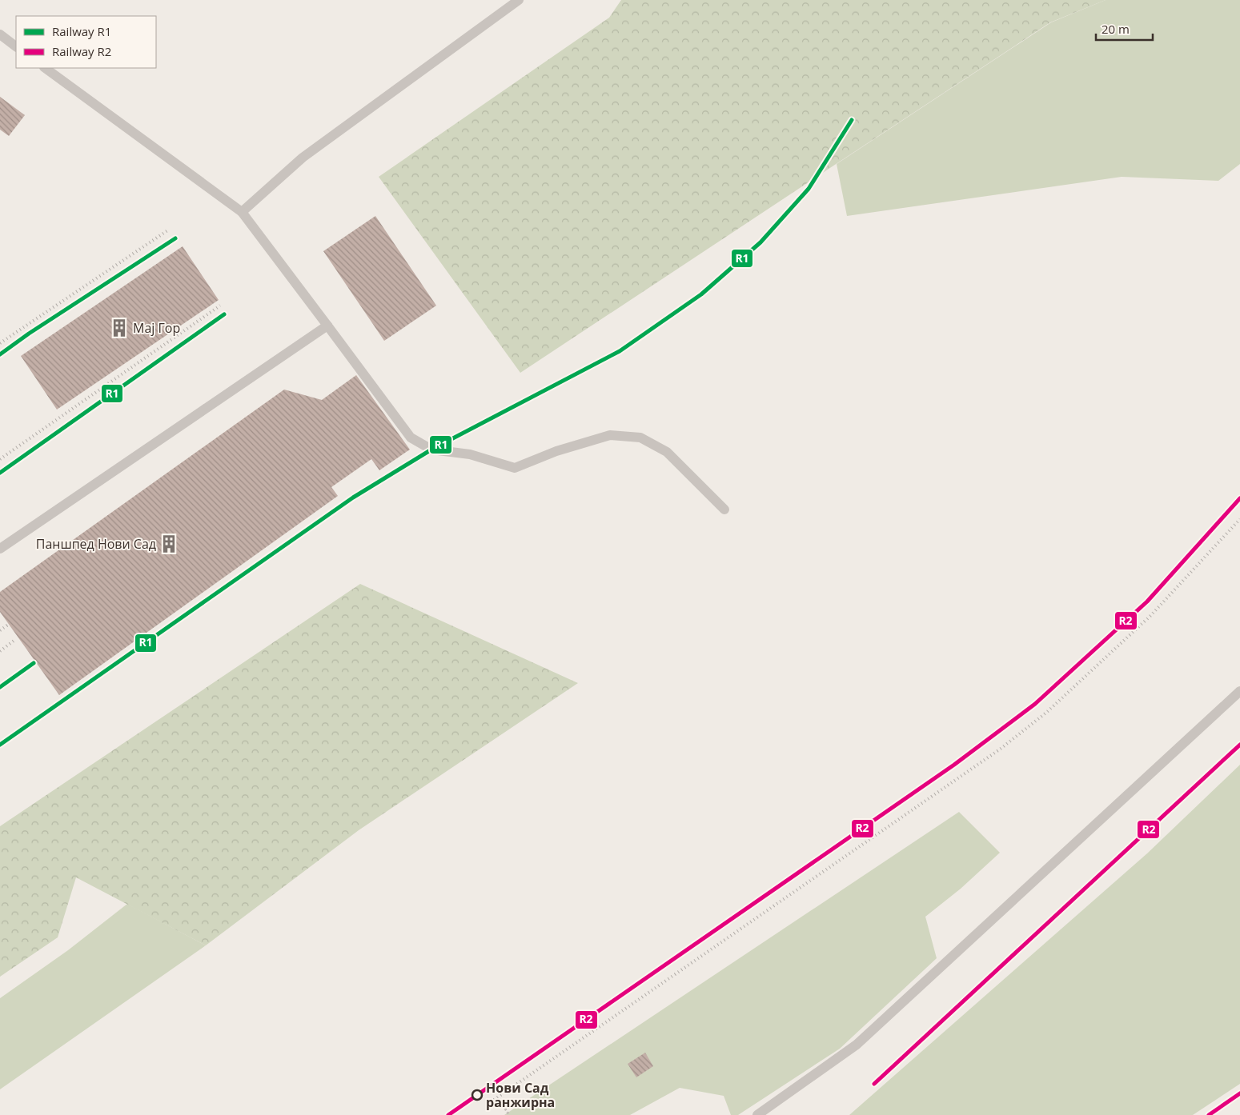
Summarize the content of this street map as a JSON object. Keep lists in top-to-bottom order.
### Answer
{
  "places": {
    "building": ["Мај Гор", "Паншпед Нови Сад"],
    "other": ["Нови Сад ранжирна"]
  },
  "lines": ["rail line R1", "rail line R2"],
  "legend": ["Railway R1", "Railway R2"],
  "scale_bar": "20 m"
}
